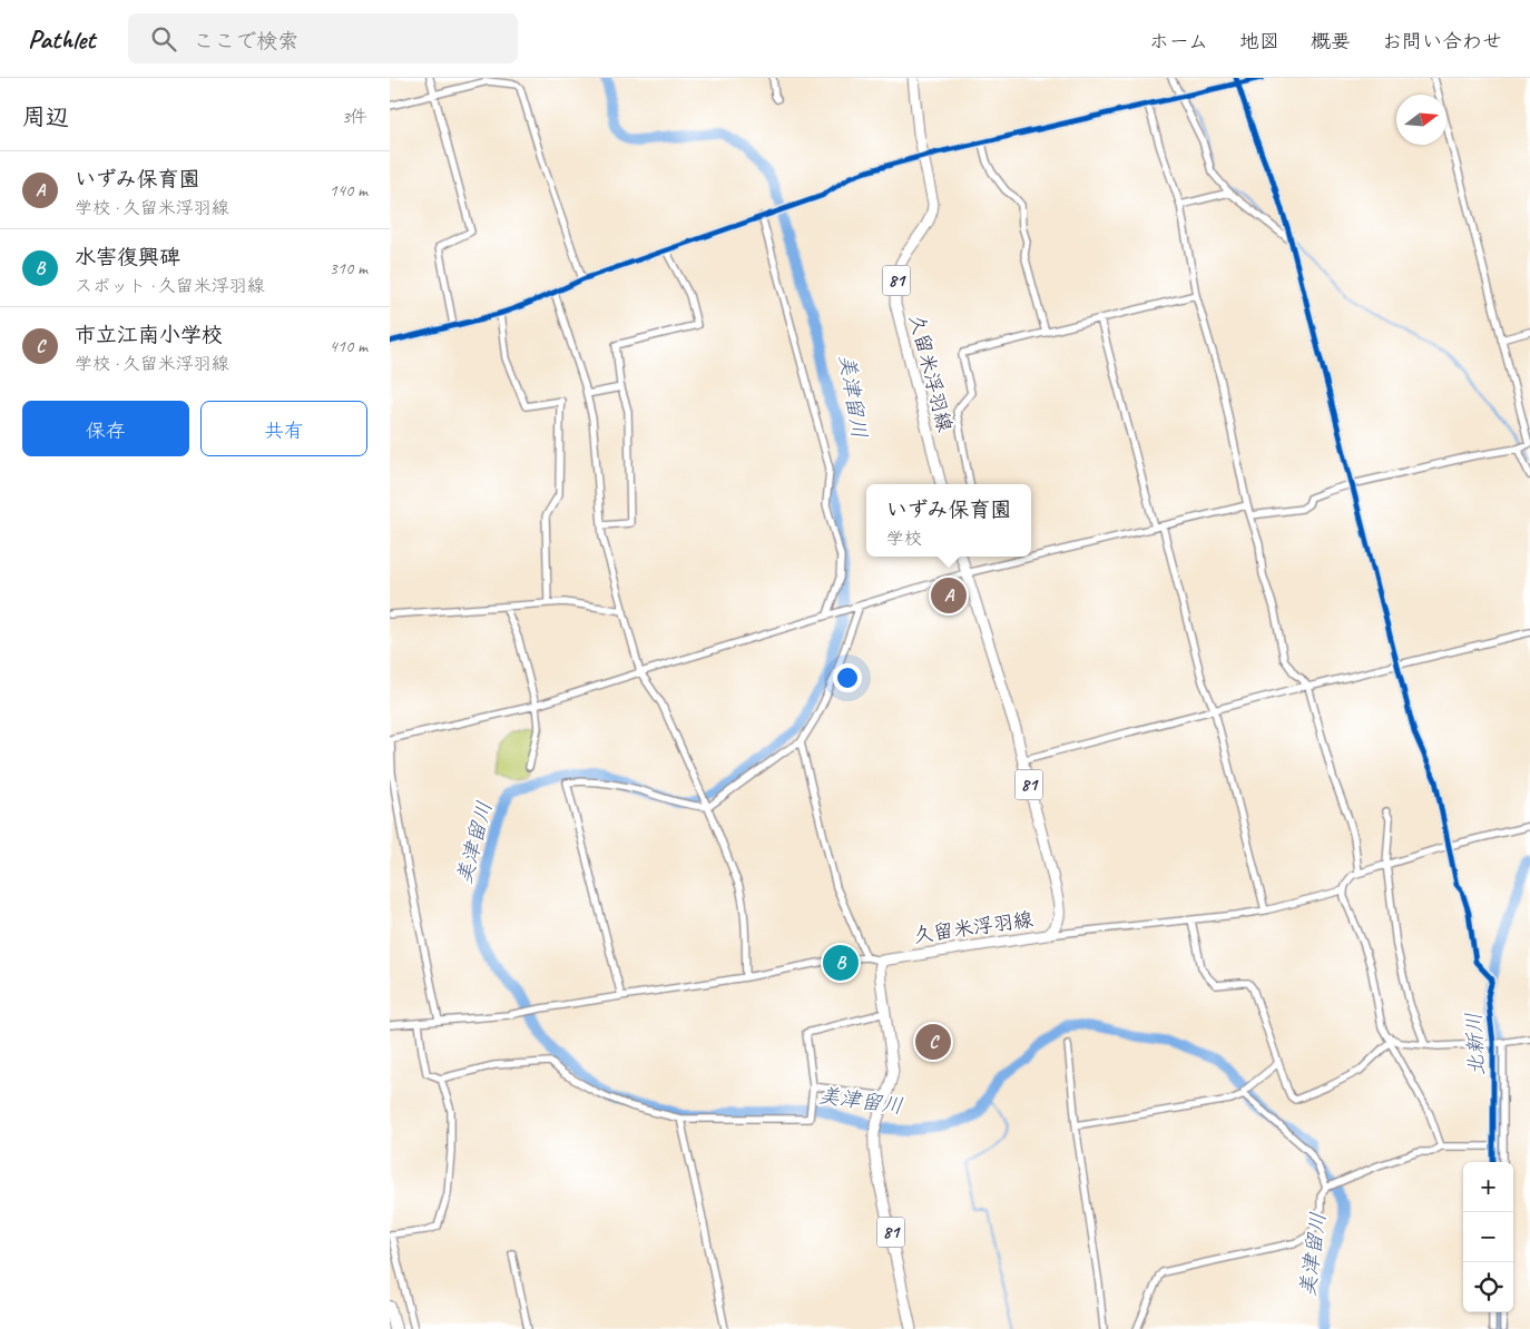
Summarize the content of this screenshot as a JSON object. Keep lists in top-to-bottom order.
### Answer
{
  "streets": {
    "main road": ["81", "久留米浮羽線"]
  },
  "crossings": [
    ["81", "久留米浮羽線"]
  ],
  "water": ["美津留川", "北新川"],
  "north": "right",
  "page": {
    "header": "Pathlet",
    "search": "ここで検索",
    "nav": [
      "ホーム",
      "地図",
      "概要",
      "お問い合わせ"
    ],
    "heading": ["周辺", "3件"],
    "list": [
      {
        "mark": "A",
        "name": "いずみ保育園",
        "note": "学校 · 久留米浮羽線",
        "value": "140 m"
      },
      {
        "mark": "B",
        "name": "水害復興碑",
        "note": "スポット · 久留米浮羽線",
        "value": "310 m"
      },
      {
        "mark": "C",
        "name": "市立江南小学校",
        "note": "学校 · 久留米浮羽線",
        "value": "410 m"
      }
    ],
    "buttons": ["保存", "共有"],
    "popup": ["いずみ保育園", "学校"],
    "pins": ["A", "B", "C"],
    "map_buttons": ["+", "−"]
  }
}
